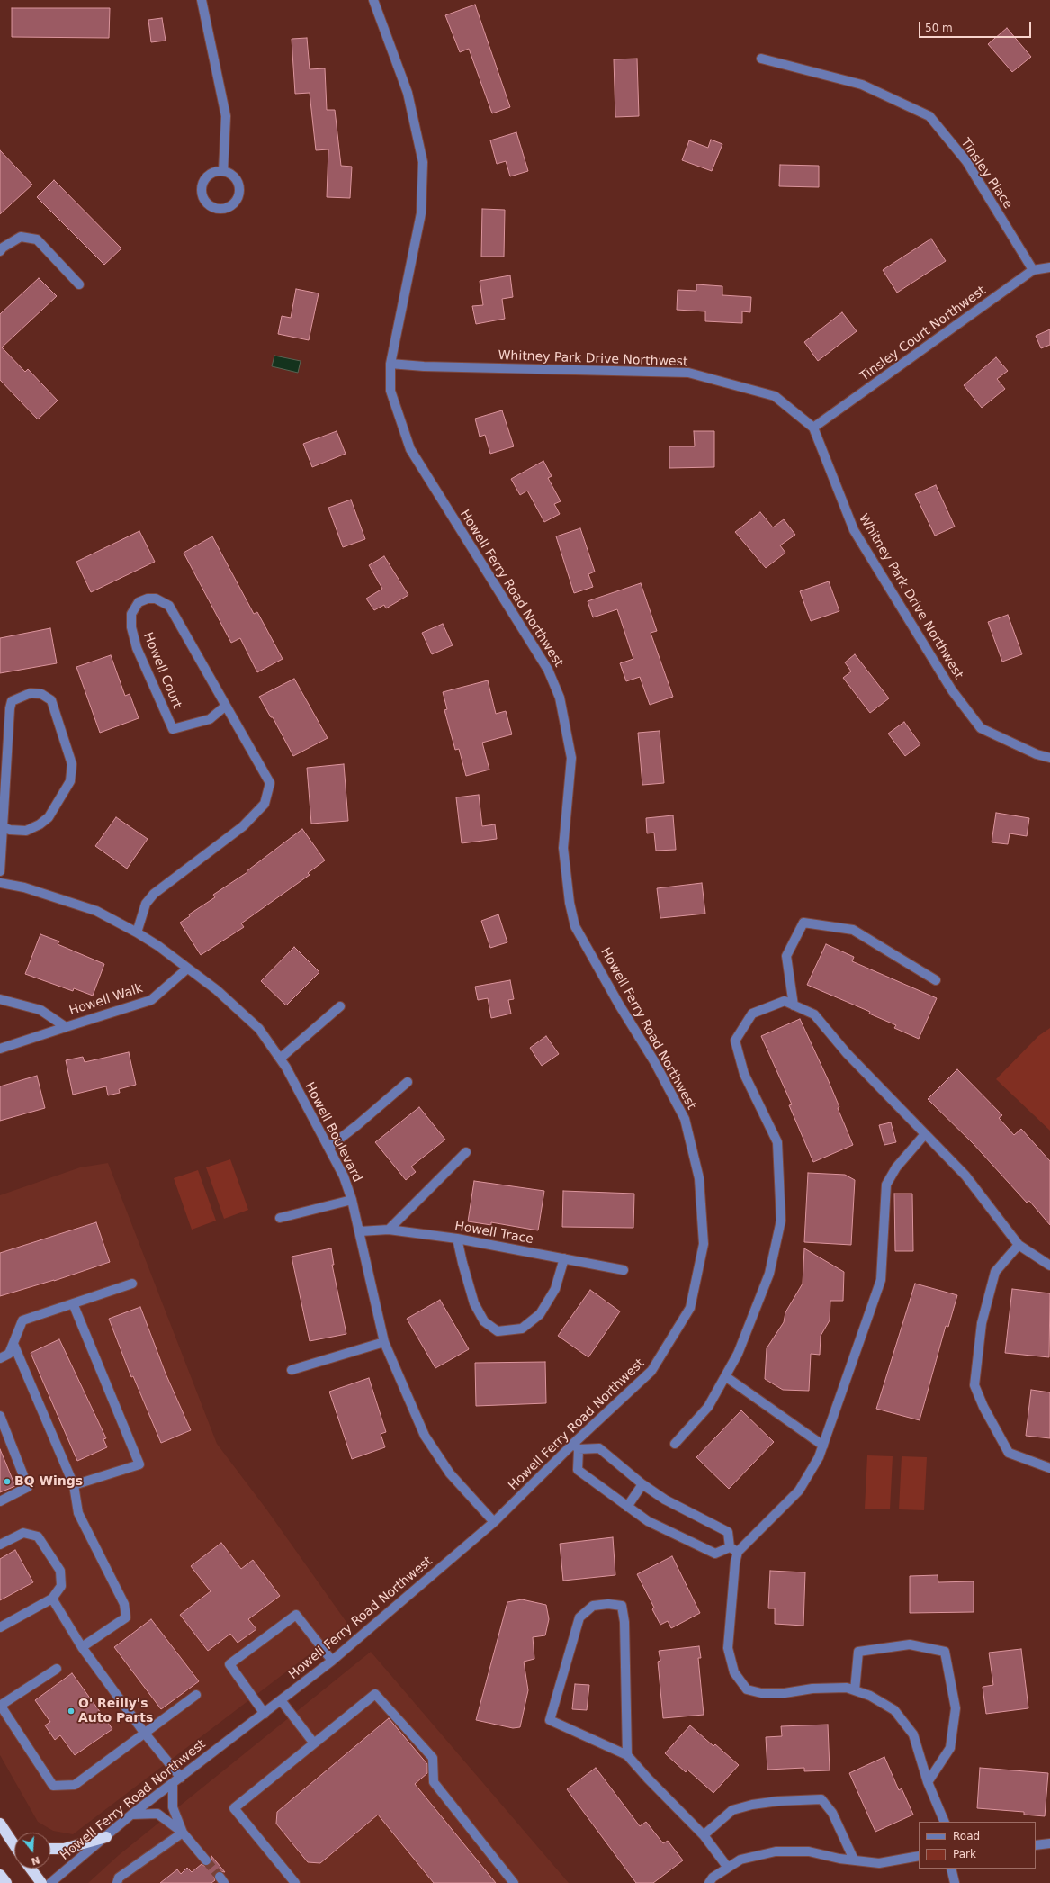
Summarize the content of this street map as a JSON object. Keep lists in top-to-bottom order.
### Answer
{
  "streets": {
    "street": [
      "Tinsley Place",
      "Tinsley Court Northwest",
      "Whitney Park Drive Northwest",
      "Howell Ferry Road Northwest",
      "Howell Court",
      "Howell Walk",
      "Howell Boulevard",
      "Howell Trace"
    ]
  },
  "crossings": [
    ["Tinsley Place", "Tinsley Court Northwest"],
    ["Tinsley Court Northwest", "Whitney Park Drive Northwest"],
    ["Whitney Park Drive Northwest", "Howell Ferry Road Northwest"],
    ["Howell Ferry Road Northwest", "Howell Boulevard"],
    ["Howell Court", "Howell Boulevard"],
    ["Howell Walk", "Howell Boulevard"],
    ["Howell Boulevard", "Howell Trace"]
  ],
  "places": ["BQ Wings", "O' Reilly's Auto Parts"],
  "legend": ["Road", "Park"],
  "scale_bar": "50 m",
  "north": "bottom"
}
